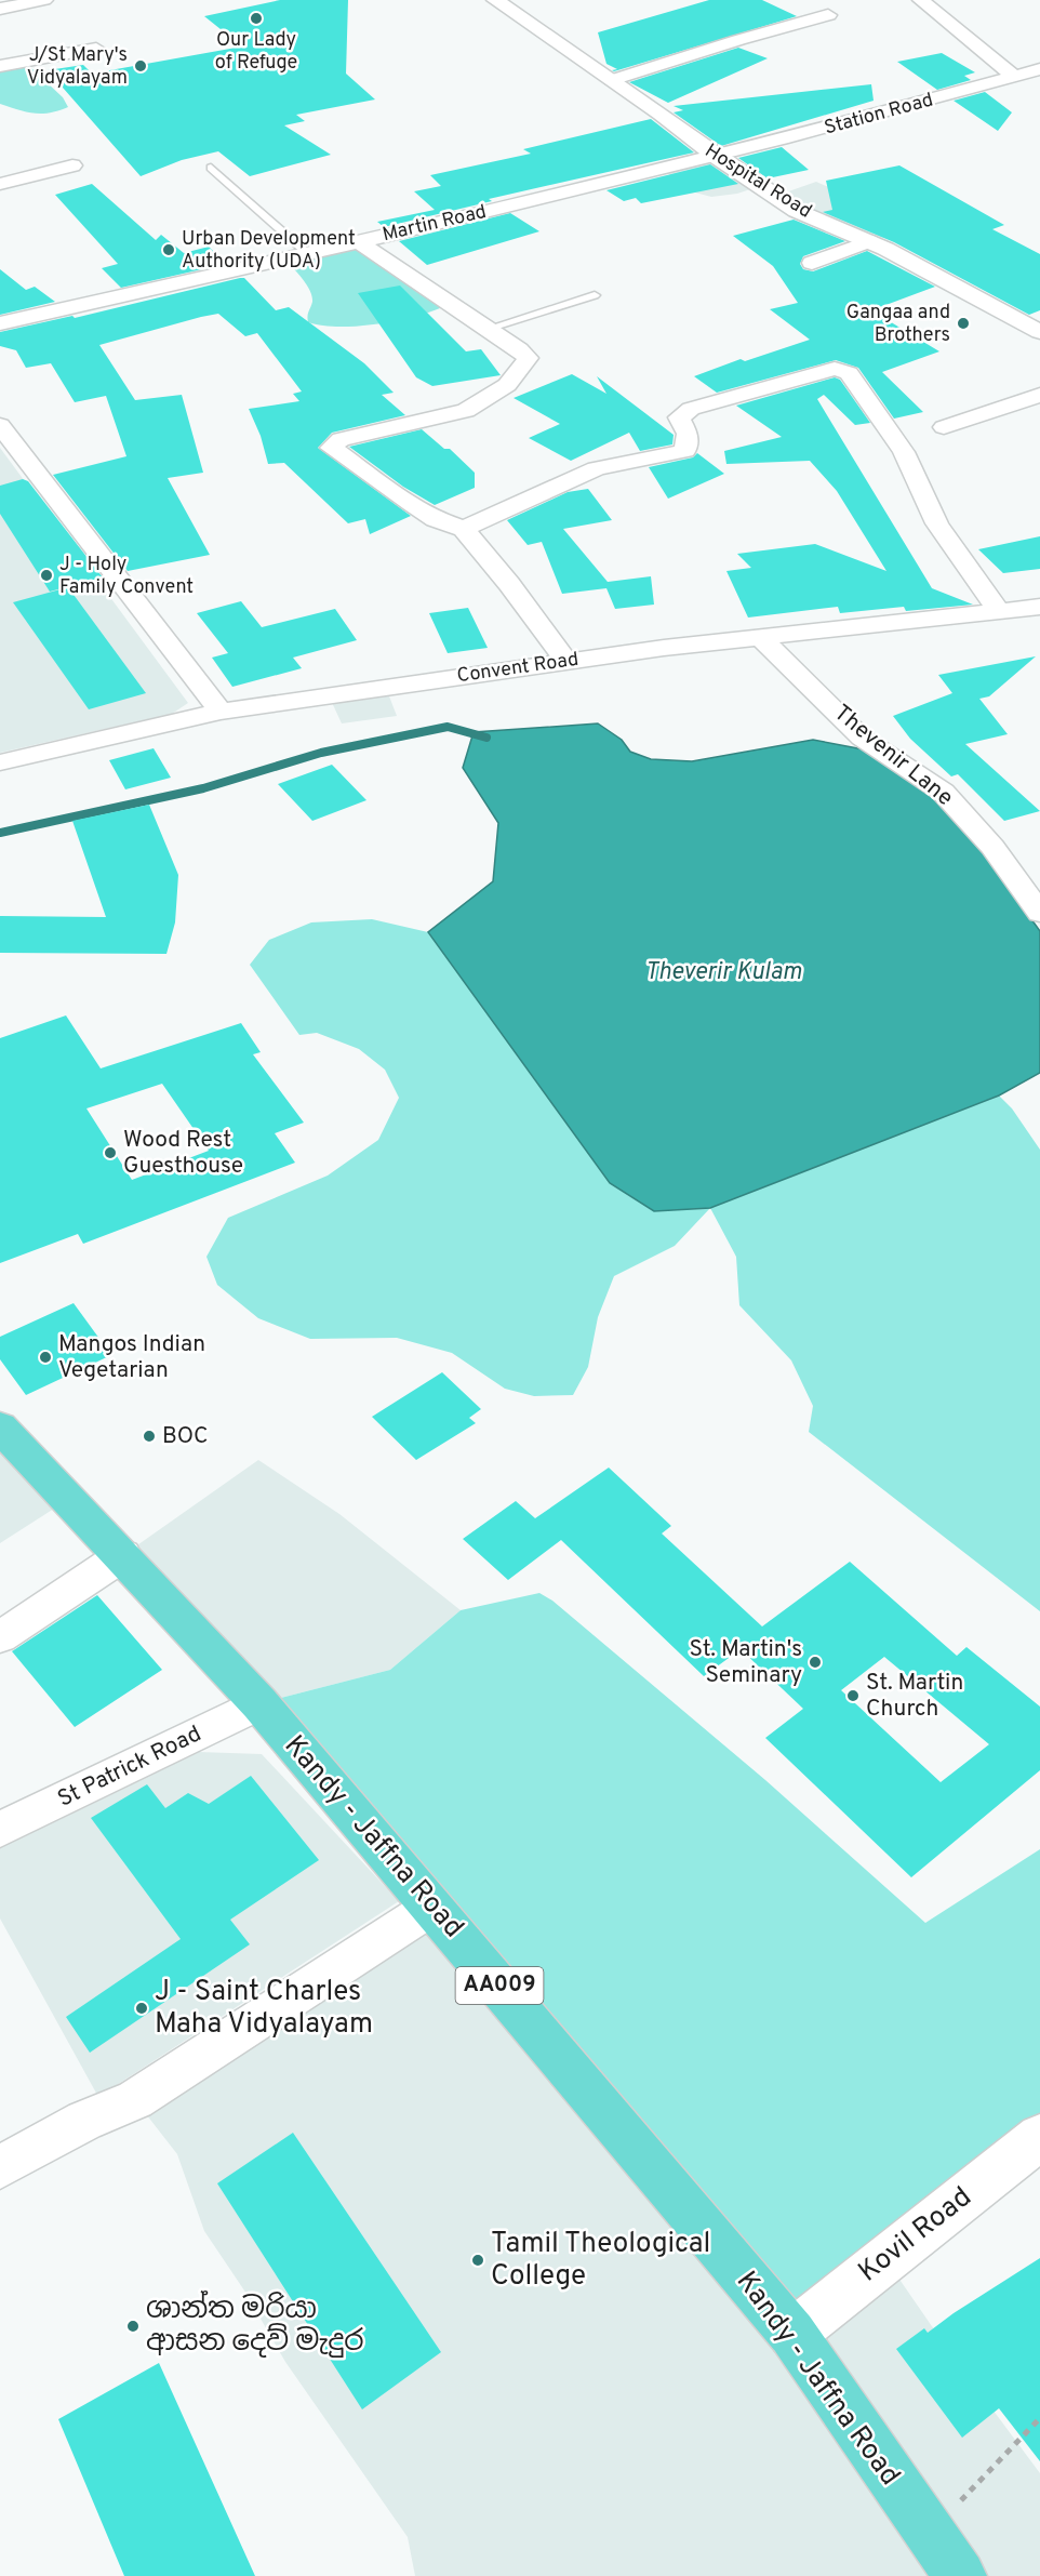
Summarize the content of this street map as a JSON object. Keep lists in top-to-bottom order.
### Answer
{
  "streets": {
    "highway": ["Kandy - Jaffna Road", "AA009"],
    "street": [
      "Station Road",
      "Hospital Road",
      "Martin Road",
      "Convent Road",
      "Thevenir Lane",
      "St Patrick Road",
      "Kovil Road"
    ]
  },
  "crossings": [
    ["Station Road", "Hospital Road"],
    ["Station Road", "Martin Road"],
    ["Hospital Road", "Martin Road"],
    ["Convent Road", "Thevenir Lane"],
    ["St Patrick Road", "Kandy - Jaffna Road"],
    ["Kandy - Jaffna Road", "Kovil Road"]
  ],
  "water": ["Theverir Kulam"],
  "places": [
    "Our Lady of Refuge",
    "J/St Mary's Vidyalayam",
    "Urban Development Authority (UDA)",
    "Gangaa and Brothers",
    "J - Holy Family Convent",
    "Wood Rest Guesthouse",
    "Mangos Indian Vegetarian",
    "BOC",
    "St. Martin's Seminary",
    "St. Martin Church",
    "J - Saint Charles Maha Vidyalayam",
    "Tamil Theological College",
    "ශාන්ත මරියා ආසන දෙව් මැදුර"
  ]
}
